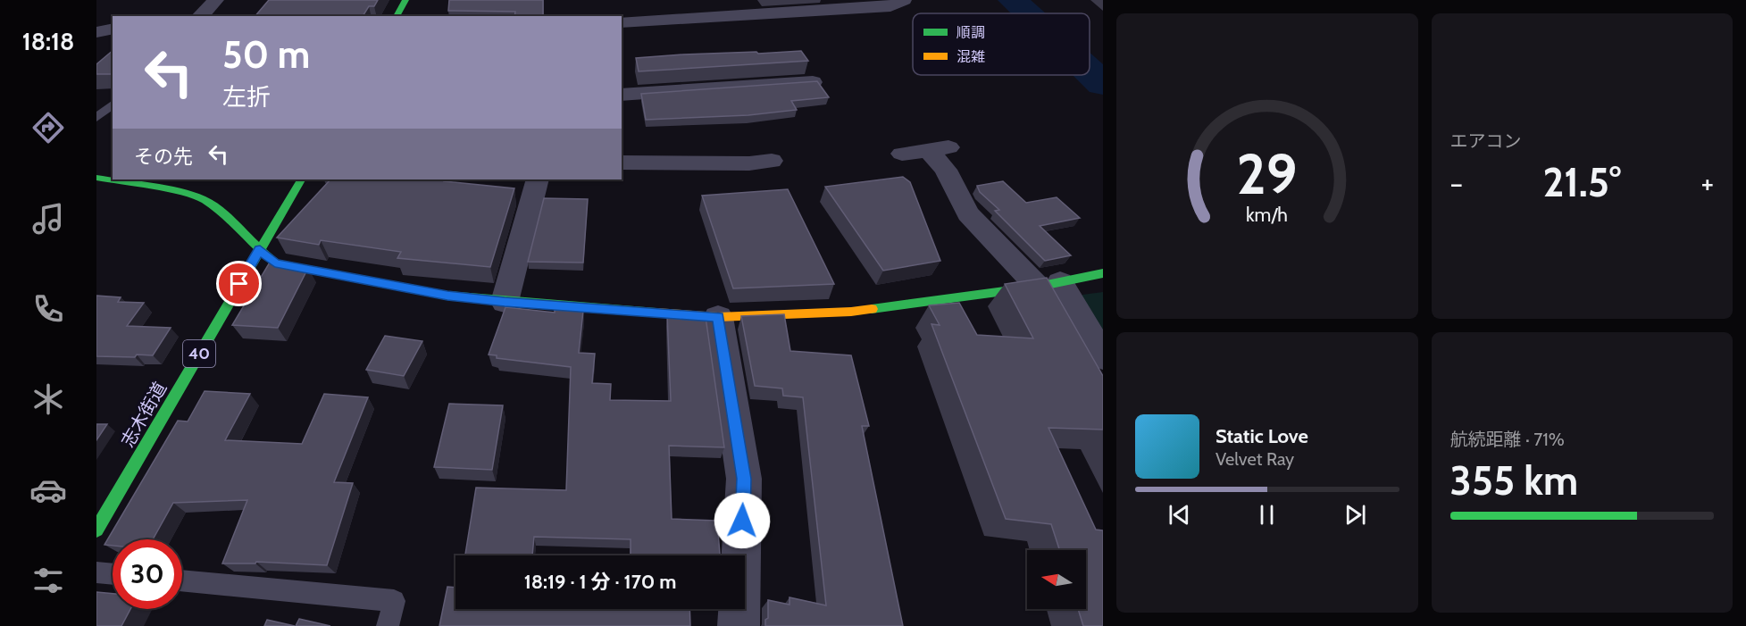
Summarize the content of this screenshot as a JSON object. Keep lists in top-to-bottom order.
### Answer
{
  "streets": {
    "street": ["40", "志木街道"]
  },
  "legend": ["順調", "混雑"],
  "north": "left",
  "page": {
    "tabs": "18:18",
    "tile": [
      "エアコン",
      ["航続距離 · 71%", "355 km"]
    ],
    "turn": ["50 m", "左折"],
    "then": "その先",
    "heat": ["−", "21.5°", "+"],
    "song": ["Static Love", "Velvet Ray"],
    "limit": "30",
    "trip": "18:19 · 1 分 · 170 m",
    "gauge": ["29", "km/h"]
  }
}
